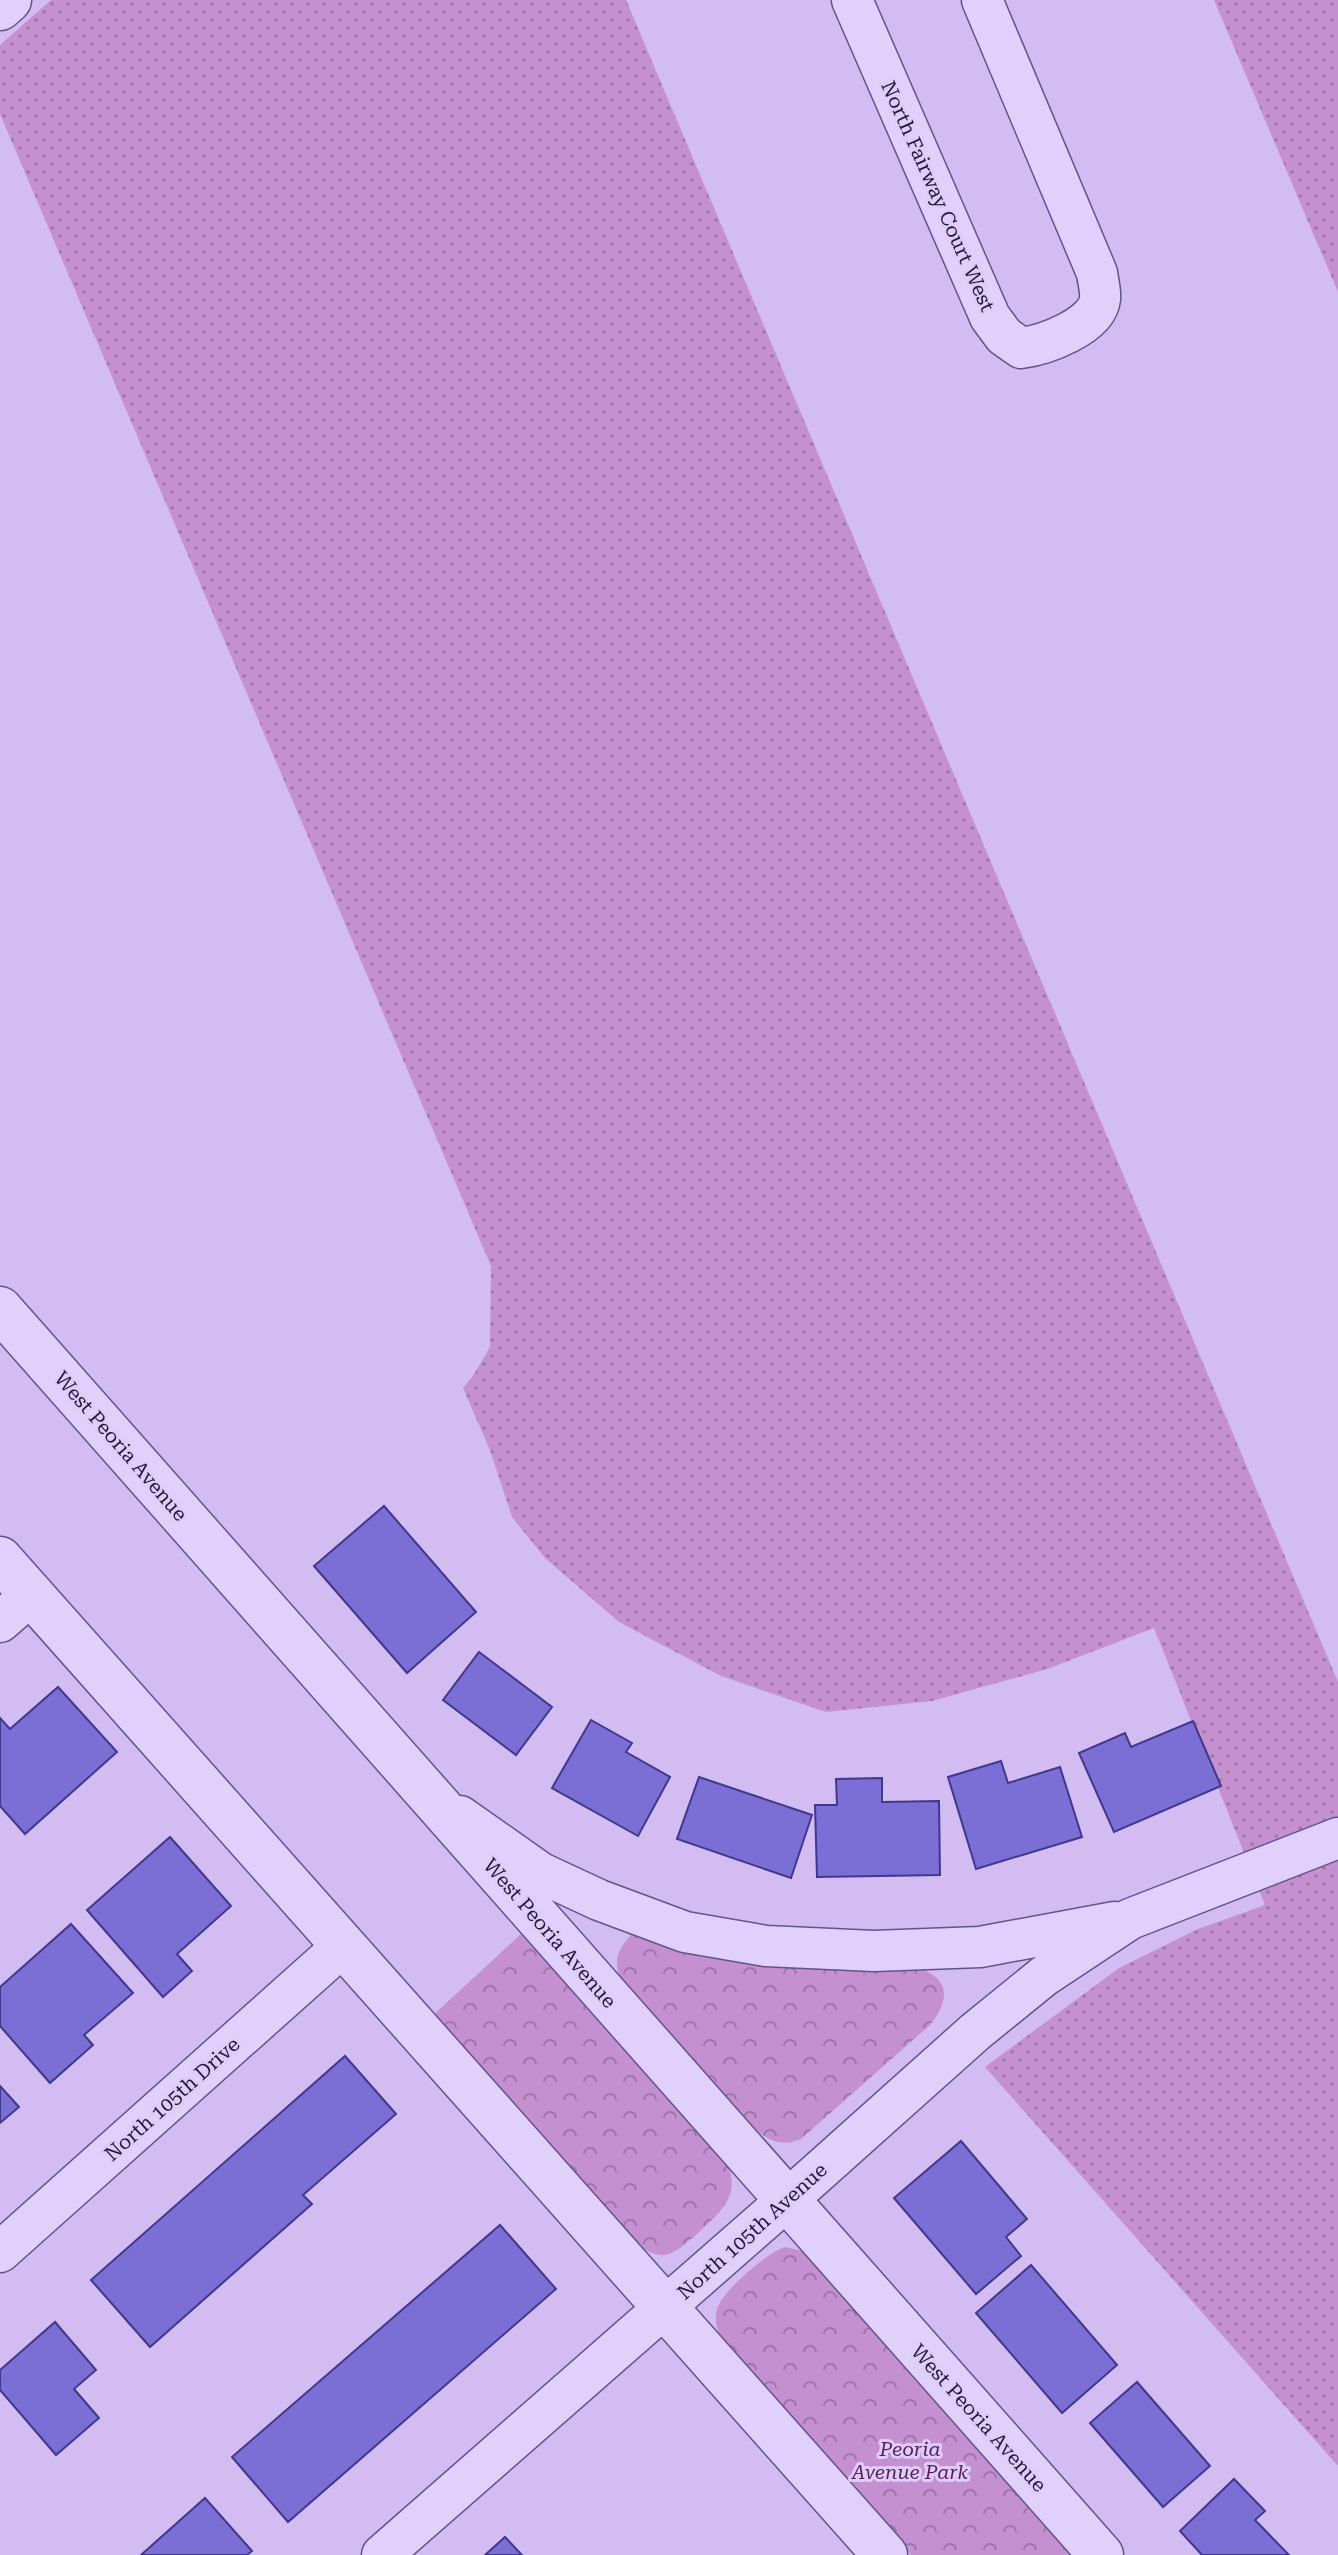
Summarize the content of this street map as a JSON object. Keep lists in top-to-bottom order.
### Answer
{
  "streets": {
    "street": [
      "North Fairway Court West",
      "West Peoria Avenue",
      "North 105th Drive",
      "North 105th Avenue"
    ]
  },
  "crossings": [
    ["West Peoria Avenue", "North 105th Avenue"]
  ],
  "parks": ["Peoria Avenue Park"]
}
